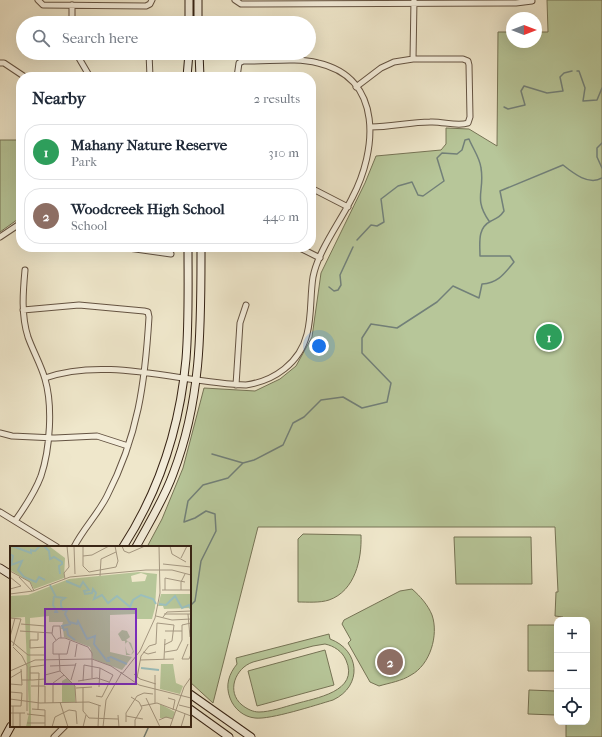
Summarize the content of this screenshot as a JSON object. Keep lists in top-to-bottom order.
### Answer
{
  "north": "right",
  "page": {
    "search": "Search here",
    "heading": ["Nearby", "2 results"],
    "list": [
      {
        "mark": "1",
        "name": "Mahany Nature Reserve",
        "note": "Park",
        "value": "310 m"
      },
      {
        "mark": "2",
        "name": "Woodcreek High School",
        "note": "School",
        "value": "440 m"
      }
    ],
    "pins": ["1", "2"],
    "map_buttons": ["+", "−"]
  }
}
